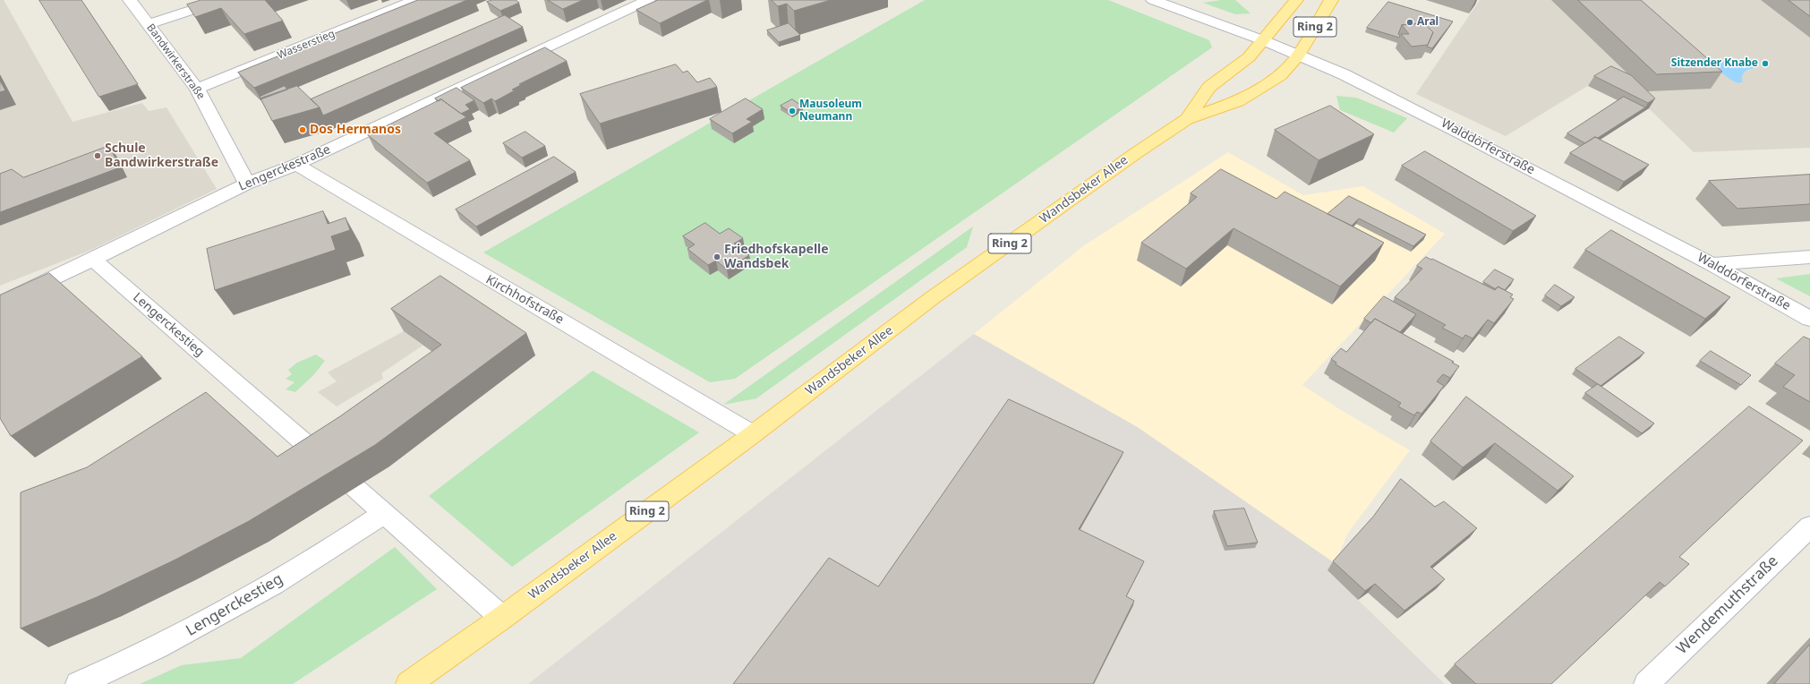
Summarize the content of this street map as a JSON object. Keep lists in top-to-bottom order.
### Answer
{
  "streets": {
    "main road": ["Ring 2", "Wandsbeker Allee"],
    "street": [
      "Wasserstieg",
      "Bandwirkerstraße",
      "Walddörferstraße",
      "Lengerckestraße",
      "Kirchhofstraße",
      "Lengerckestieg",
      "Wendemuthstraße"
    ]
  },
  "crossings": [
    ["Ring 2", "Walddörferstraße"],
    ["Ring 2", "Wandsbeker Allee"],
    ["Wasserstieg", "Bandwirkerstraße"],
    ["Bandwirkerstraße", "Lengerckestraße"],
    ["Walddörferstraße", "Wandsbeker Allee"],
    ["Lengerckestraße", "Kirchhofstraße"],
    ["Lengerckestraße", "Lengerckestieg"],
    ["Wandsbeker Allee", "Kirchhofstraße"]
  ],
  "places": [
    "Aral",
    "Sitzender Knabe",
    "Mausoleum Neumann",
    "Dos Hermanos",
    "Schule Bandwirkerstraße",
    "Friedhofskapelle Wandsbek"
  ]
}
